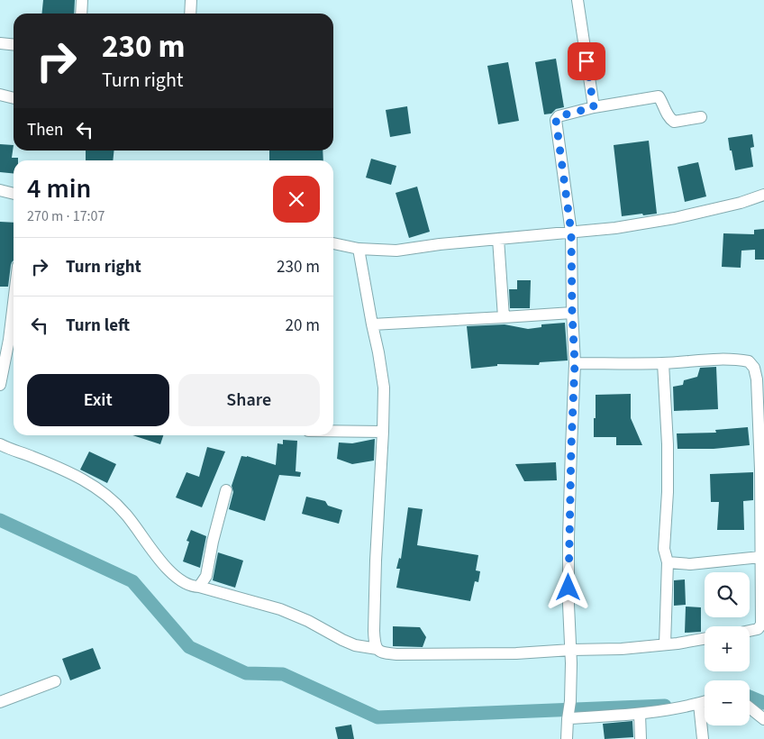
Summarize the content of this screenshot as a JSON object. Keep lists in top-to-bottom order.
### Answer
{
  "page": {
    "turn": ["230 m", "Turn right"],
    "then": "Then",
    "heading": ["4 min", "270 m · 17:07"],
    "list": [
      {
        "name": "Turn right",
        "value": "230 m"
      },
      {
        "name": "Turn left",
        "value": "20 m"
      }
    ],
    "buttons": ["Exit", "Share"],
    "map_buttons": ["+", "−"]
  }
}
